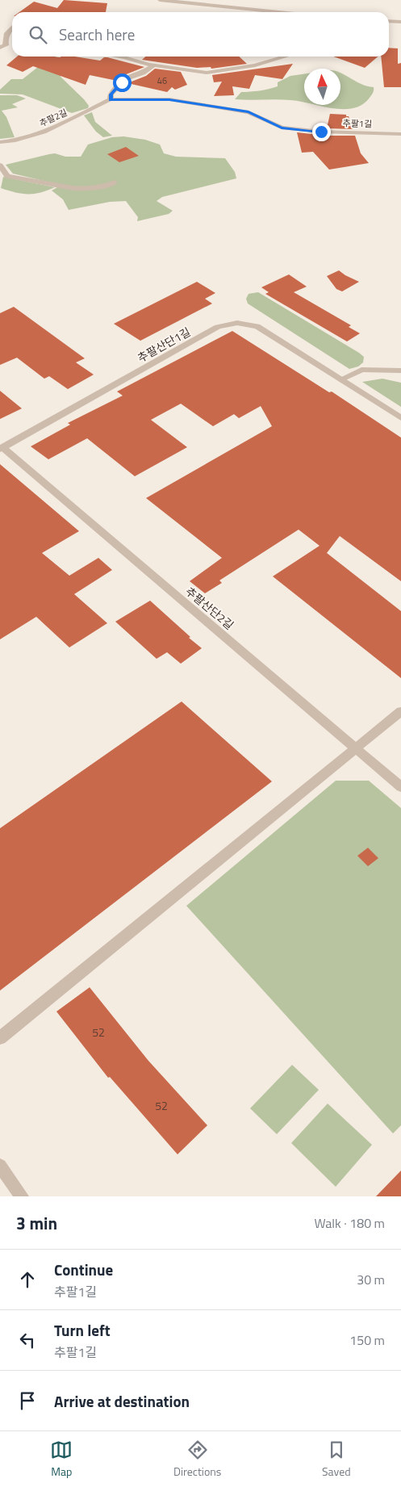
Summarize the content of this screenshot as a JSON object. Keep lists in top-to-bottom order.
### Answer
{
  "streets": {
    "street": [
      "추팔2길",
      "추팔1길",
      "추팔산단1길",
      "추팔산단2길"
    ]
  },
  "crossings": [
    ["추팔2길", "추팔1길"],
    ["추팔산단1길", "추팔산단2길"]
  ],
  "house_numbers": ["46", "52", "52"],
  "north": "top",
  "page": {
    "search": "Search here",
    "heading": ["3 min", "Walk · 180 m"],
    "list": [
      ["Continue", "추팔1길", "30 m"],
      ["Turn left", "추팔1길", "150 m"],
      "Arrive at destination"
    ],
    "nav": ["Map", "Directions", "Saved"]
  }
}
